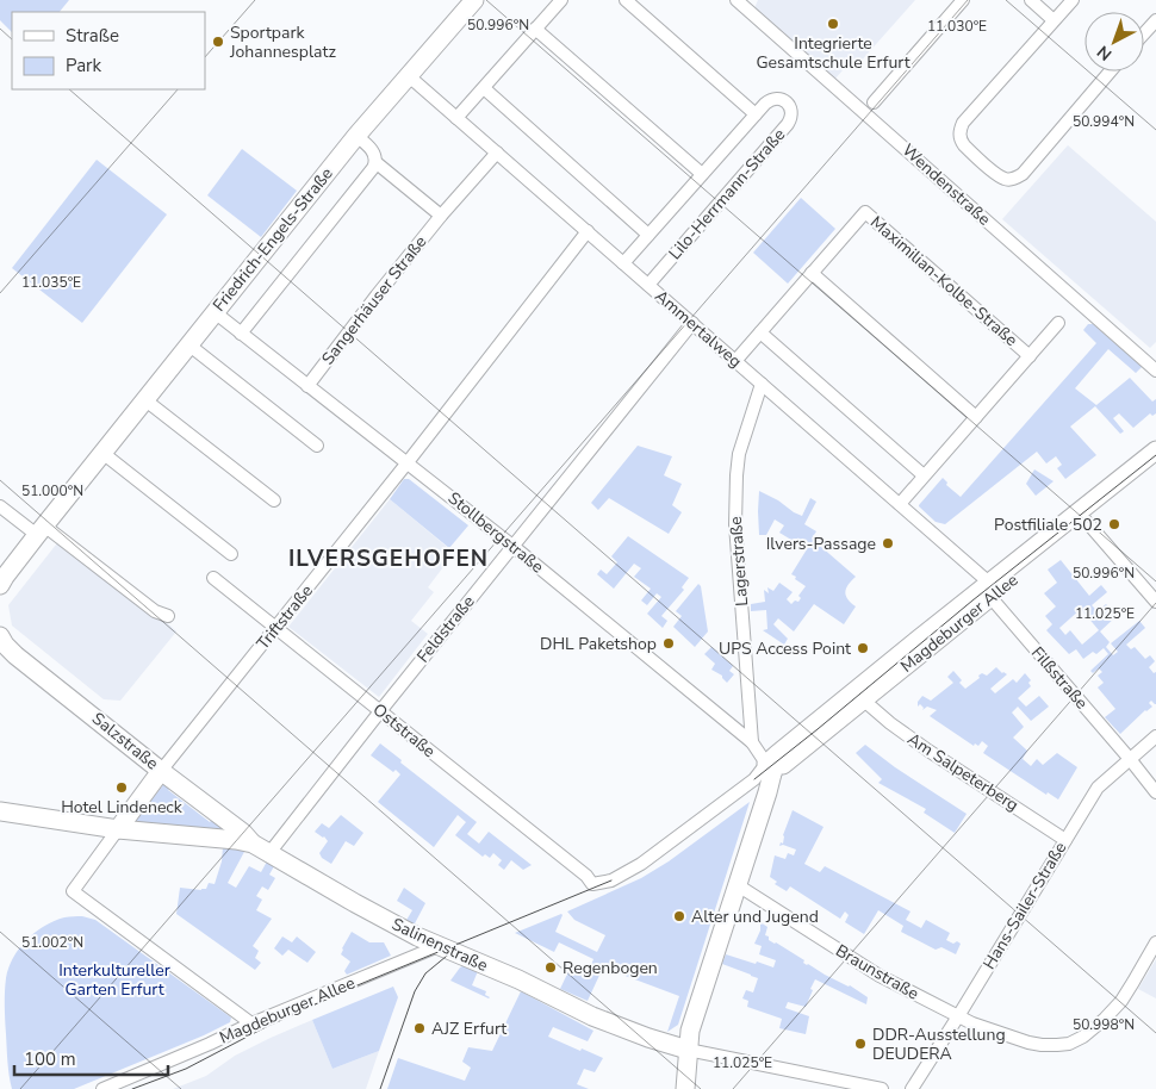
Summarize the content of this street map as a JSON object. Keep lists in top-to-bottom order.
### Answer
{
  "streets": {
    "street": [
      "Wendenstraße",
      "Lilo-Herrmann-Straße",
      "Friedrich-Engels-Straße",
      "Maximilian-Kolbe-Straße",
      "Sangerhäuser Straße",
      "Ammertalweg",
      "Stollbergstraße",
      "Lagerstraße",
      "Triftstraße",
      "Magdeburger Allee",
      "Feldstraße",
      "Filßstraße",
      "Oststraße",
      "Salzstraße",
      "Am Salpeterberg",
      "Hans-Sailer-Straße",
      "Salinenstraße",
      "Braunstraße"
    ]
  },
  "crossings": [
    ["Lilo-Herrmann-Straße", "Ammertalweg"],
    ["Friedrich-Engels-Straße", "Ammertalweg"],
    ["Friedrich-Engels-Straße", "Stollbergstraße"],
    ["Maximilian-Kolbe-Straße", "Ammertalweg"],
    ["Sangerhäuser Straße", "Ammertalweg"],
    ["Sangerhäuser Straße", "Stollbergstraße"],
    ["Ammertalweg", "Lagerstraße"],
    ["Ammertalweg", "Triftstraße"],
    ["Ammertalweg", "Magdeburger Allee"],
    ["Ammertalweg", "Feldstraße"],
    ["Ammertalweg", "Filßstraße"],
    ["Stollbergstraße", "Lagerstraße"],
    ["Stollbergstraße", "Triftstraße"],
    ["Stollbergstraße", "Magdeburger Allee"],
    ["Stollbergstraße", "Feldstraße"],
    ["Triftstraße", "Magdeburger Allee"],
    ["Triftstraße", "Oststraße"],
    ["Triftstraße", "Salzstraße"],
    ["Triftstraße", "Salinenstraße"],
    ["Magdeburger Allee", "Filßstraße"],
    ["Magdeburger Allee", "Oststraße"],
    ["Magdeburger Allee", "Am Salpeterberg"],
    ["Magdeburger Allee", "Salinenstraße"],
    ["Feldstraße", "Oststraße"],
    ["Feldstraße", "Salinenstraße"],
    ["Filßstraße", "Hans-Sailer-Straße"],
    ["Salzstraße", "Salinenstraße"],
    ["Am Salpeterberg", "Hans-Sailer-Straße"],
    ["Hans-Sailer-Straße", "Braunstraße"]
  ],
  "districts": ["ILVERSGEHOFEN"],
  "parks": ["Interkultureller Garten Erfurt"],
  "places": [
    "Integrierte Gesamtschule Erfurt",
    "Sportpark Johannesplatz",
    "Postfiliale 502",
    "Ilvers-Passage",
    "DHL Paketshop",
    "UPS Access Point",
    "Hotel Lindeneck",
    "Alter und Jugend",
    "Regenbogen",
    "AJZ Erfurt",
    "DDR-Ausstellung DEUDERA"
  ],
  "legend": ["Straße", "Park"],
  "scale_bar": "100 m",
  "north": "bottom left",
  "coordinates": [
    "50.996°N",
    "11.030°E",
    "50.994°N",
    "11.035°E",
    "51.000°N",
    "11.025°E",
    "51.002°N",
    "50.998°N"
  ]
}
